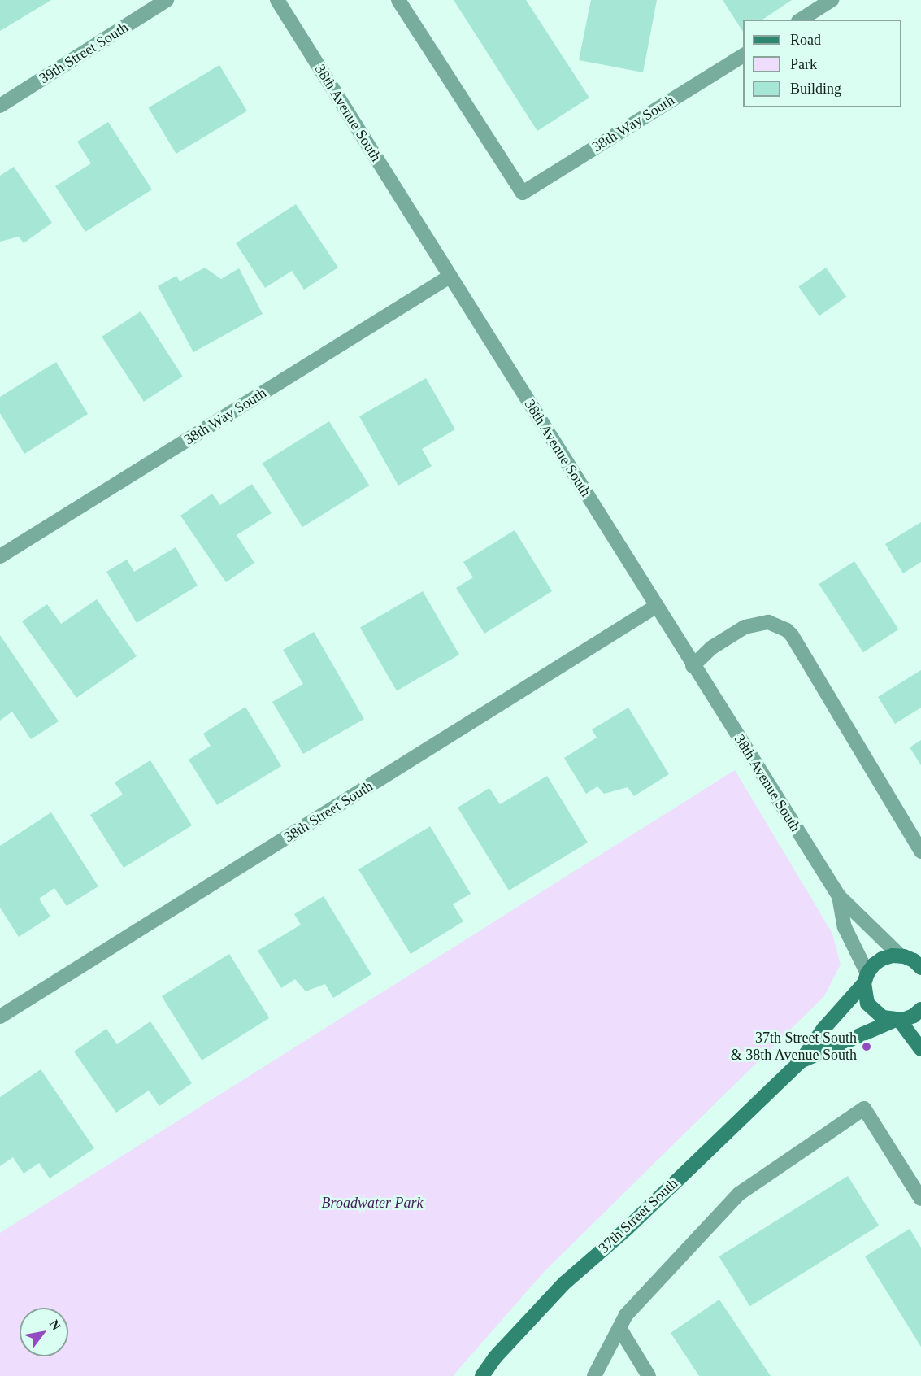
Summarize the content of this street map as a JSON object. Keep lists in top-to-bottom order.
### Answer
{
  "streets": {
    "street": [
      "39th Street South",
      "38th Avenue South",
      "38th Way South",
      "38th Street South",
      "37th Street South"
    ]
  },
  "crossings": [
    ["38th Avenue South", "38th Way South"],
    ["38th Avenue South", "38th Street South"],
    ["38th Avenue South", "37th Street South"]
  ],
  "parks": ["Broadwater Park"],
  "places": ["37th Street South & 38th Avenue South"],
  "legend": ["Road", "Park", "Building"],
  "north": "top right"
}
